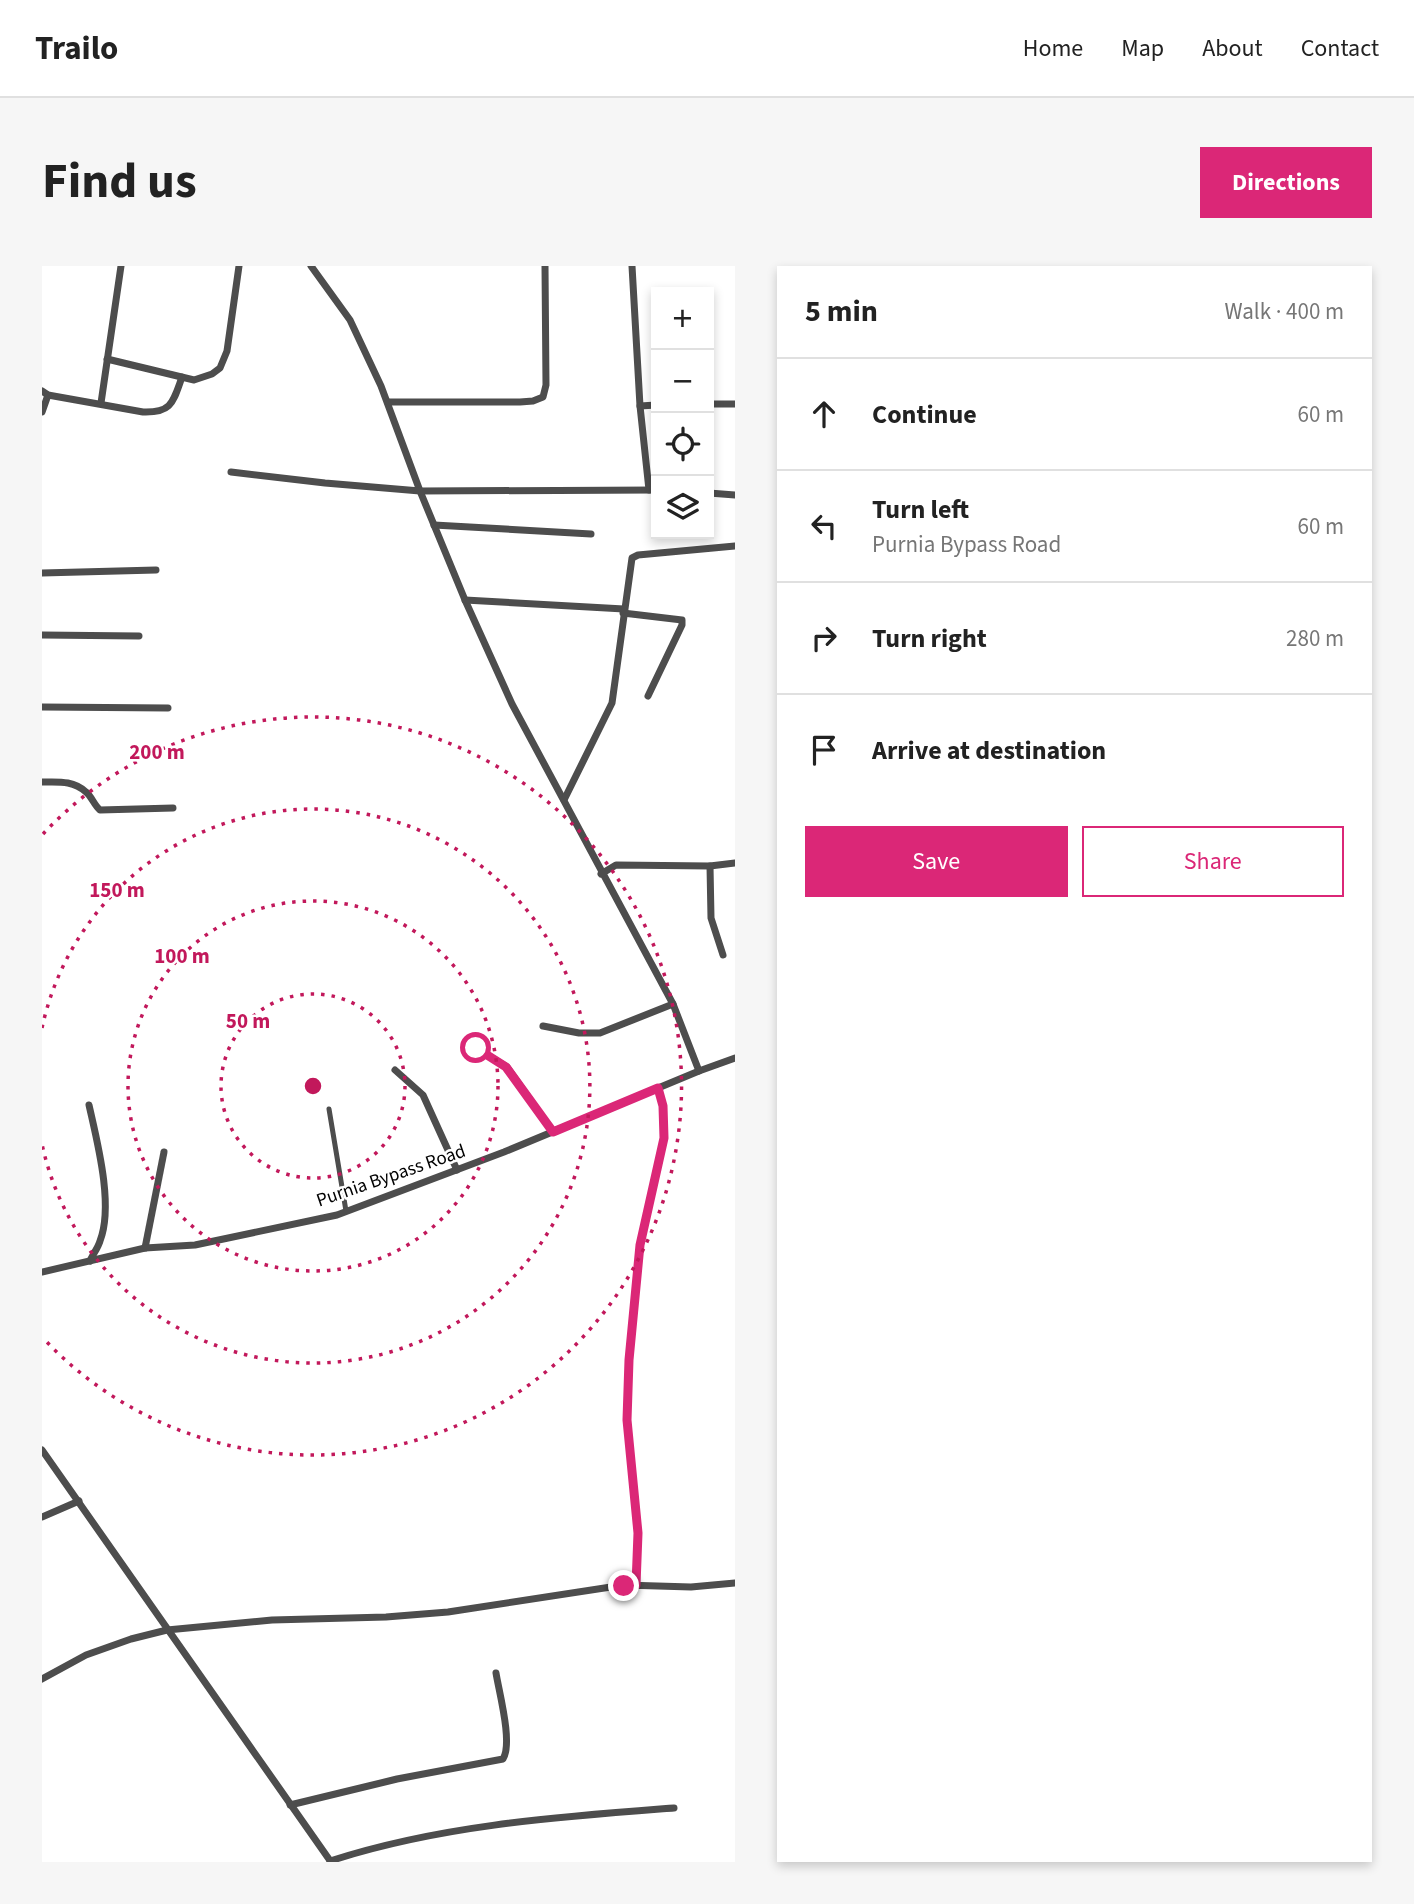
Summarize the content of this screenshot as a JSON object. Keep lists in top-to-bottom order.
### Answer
{
  "streets": {
    "street": ["Purnia Bypass Road"]
  },
  "page": {
    "header": "Trailo",
    "nav": [
      "Home",
      "Map",
      "About",
      "Contact"
    ],
    "title": "Find us",
    "buttons": [
      "Directions",
      ["Save", "Share"]
    ],
    "heading": ["5 min", "Walk · 400 m"],
    "map_buttons": ["+", "−"],
    "list": [
      ["Continue", "60 m"],
      ["Turn left", "Purnia Bypass Road", "60 m"],
      ["Turn right", "280 m"],
      "Arrive at destination"
    ]
  },
  "rings": [
    "200 m",
    "150 m",
    "100 m",
    "50 m"
  ]
}
